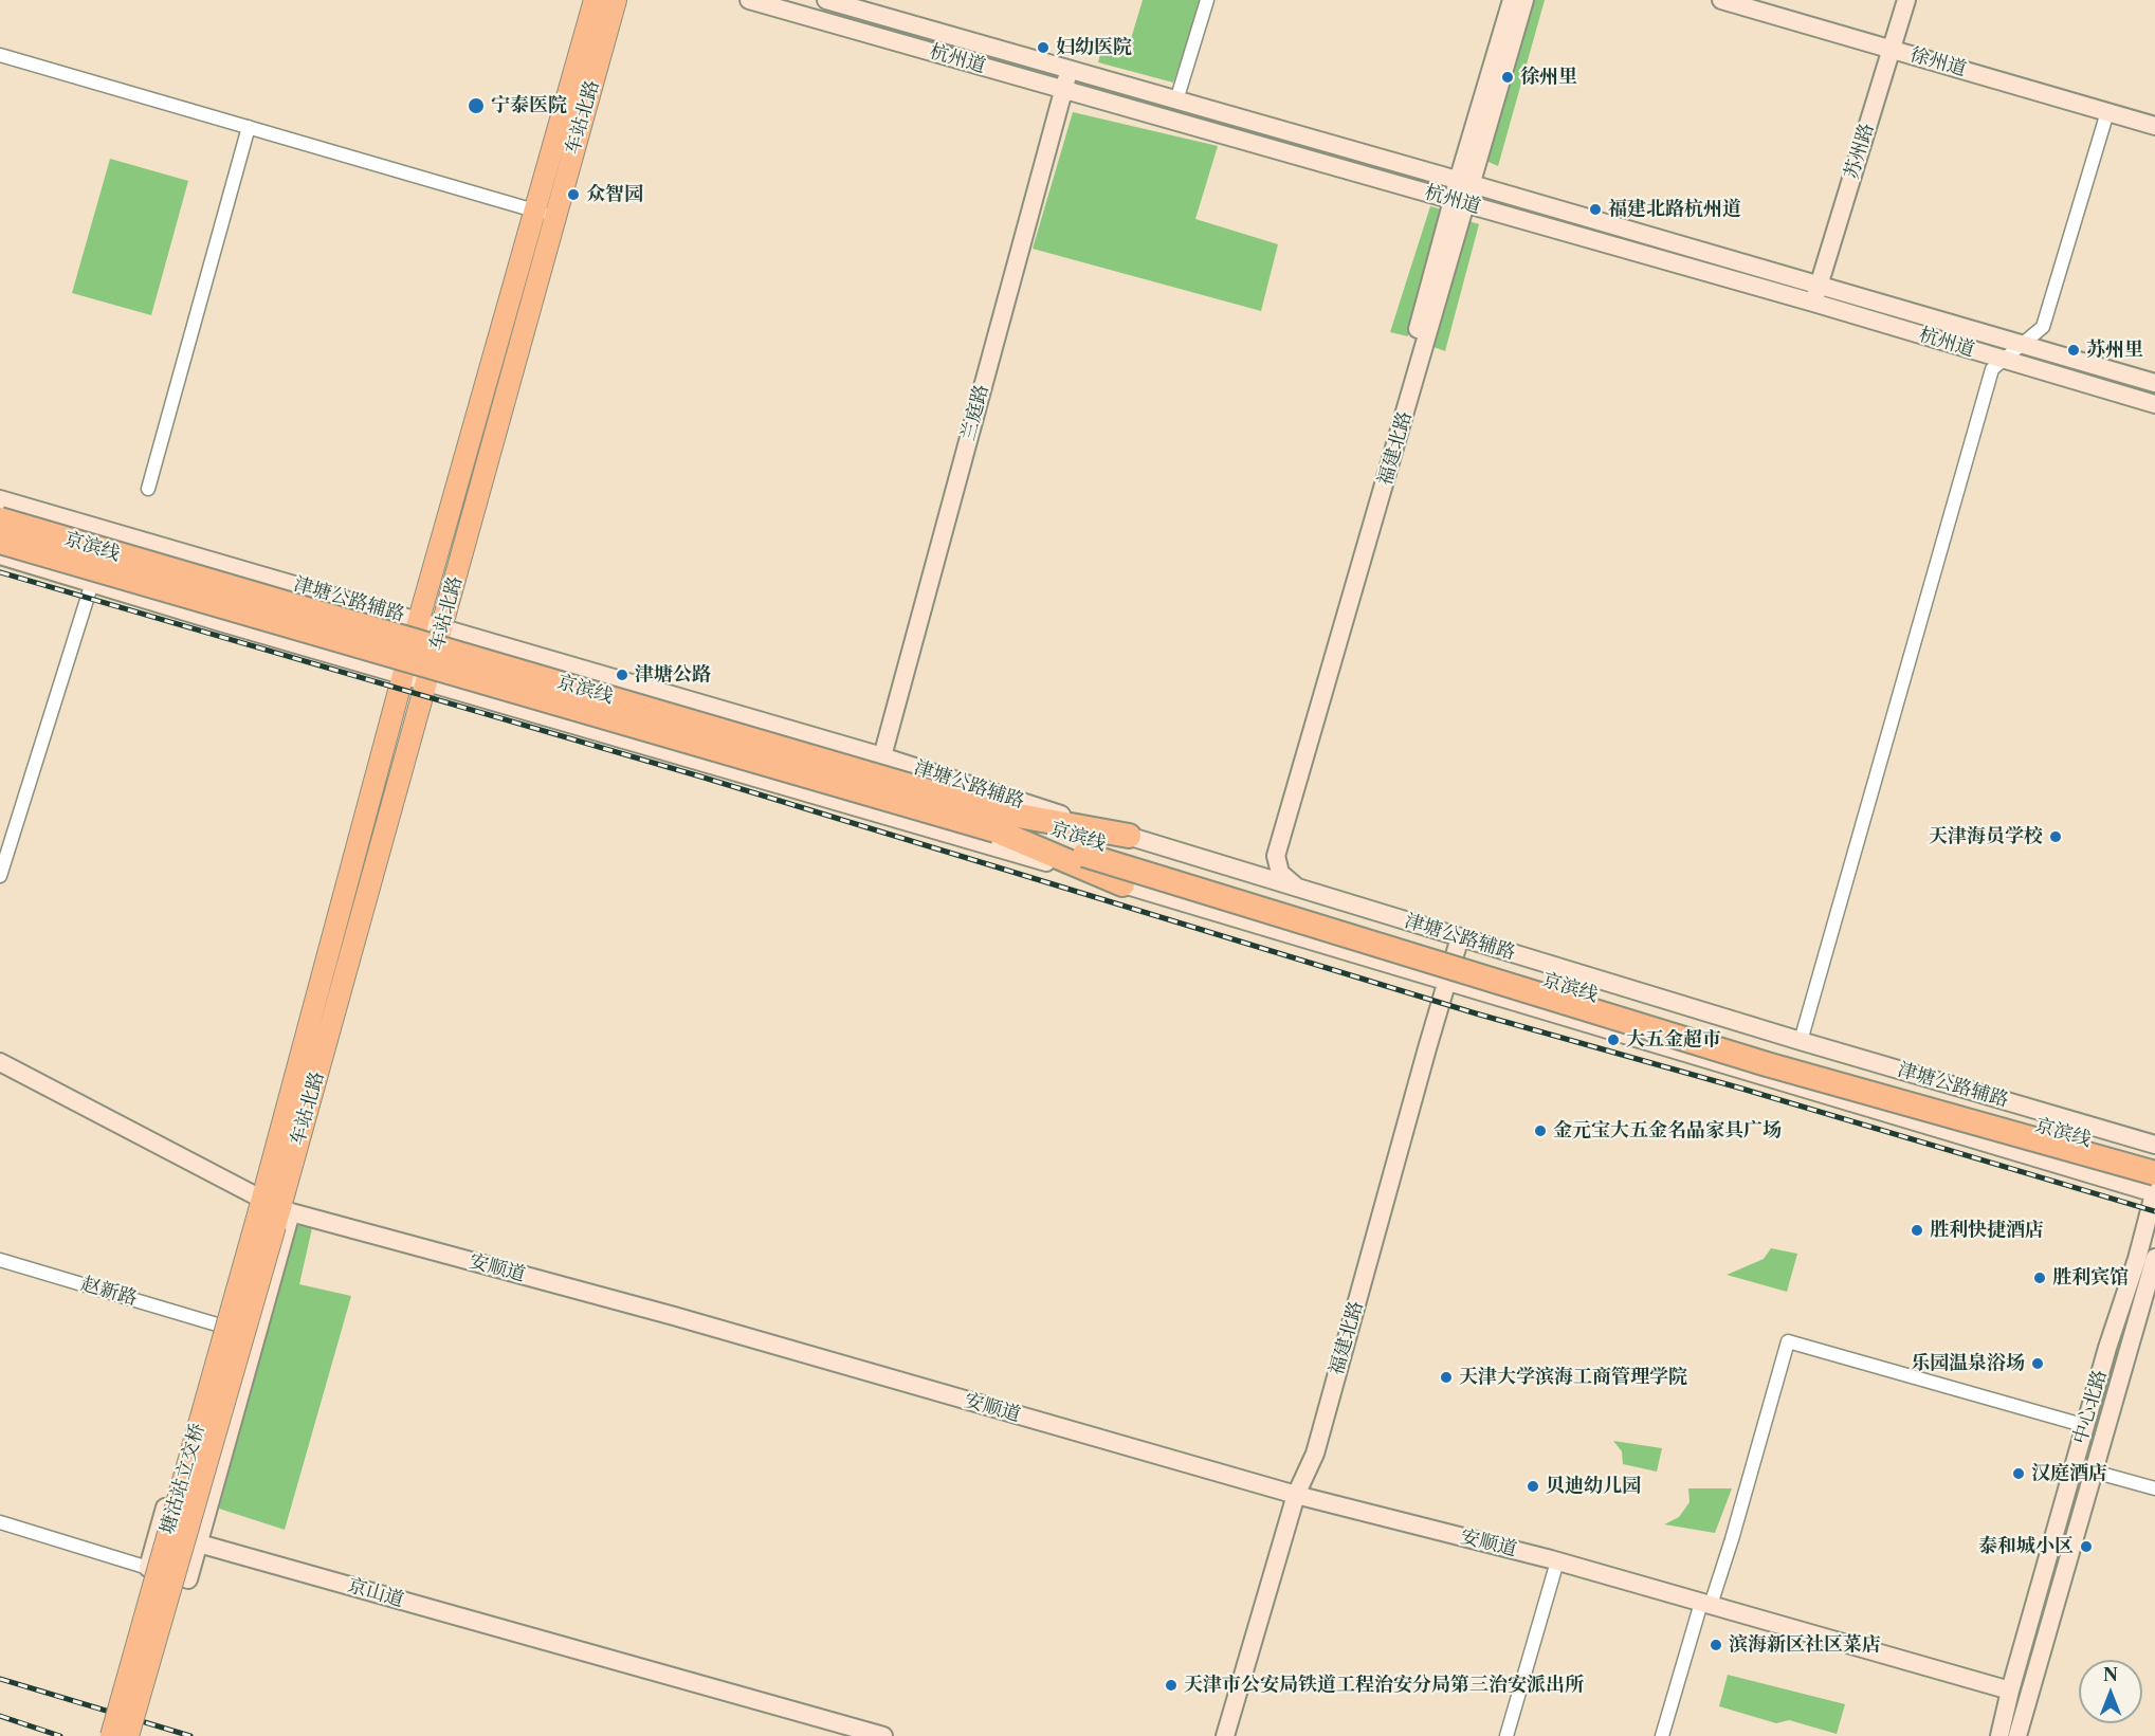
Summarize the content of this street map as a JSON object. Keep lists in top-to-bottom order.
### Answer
{
  "streets": {
    "highway": ["京滨线"],
    "main road": [
      "杭州道",
      "徐州道",
      "车站北路",
      "苏州路",
      "兰庭路",
      "福建北路",
      "津塘公路辅路",
      "安顺道",
      "中心北路",
      "塘沽站立交桥",
      "京山道"
    ],
    "street": ["赵新路"]
  },
  "crossings": [
    ["杭州道", "苏州路"],
    ["杭州道", "兰庭路"],
    ["杭州道", "福建北路"],
    ["徐州道", "苏州路"],
    ["车站北路", "津塘公路辅路"],
    ["车站北路", "安顺道"],
    ["车站北路", "塘沽站立交桥"],
    ["兰庭路", "津塘公路辅路"],
    ["福建北路", "津塘公路辅路"],
    ["福建北路", "安顺道"],
    ["安顺道", "中心北路"],
    ["安顺道", "塘沽站立交桥"]
  ],
  "places": [
    "妇幼医院",
    "徐州里",
    "宁泰医院",
    "众智园",
    "福建北路杭州道",
    "苏州里",
    "津塘公路",
    "天津海员学校",
    "大五金超市",
    "金元宝大五金名品家具广场",
    "胜利快捷酒店",
    "胜利宾馆",
    "乐园温泉浴场",
    "天津大学滨海工商管理学院",
    "汉庭酒店",
    "贝迪幼儿园",
    "泰和城小区",
    "滨海新区社区菜店",
    "天津市公安局铁道工程治安分局第三治安派出所"
  ],
  "north": "top"
}
